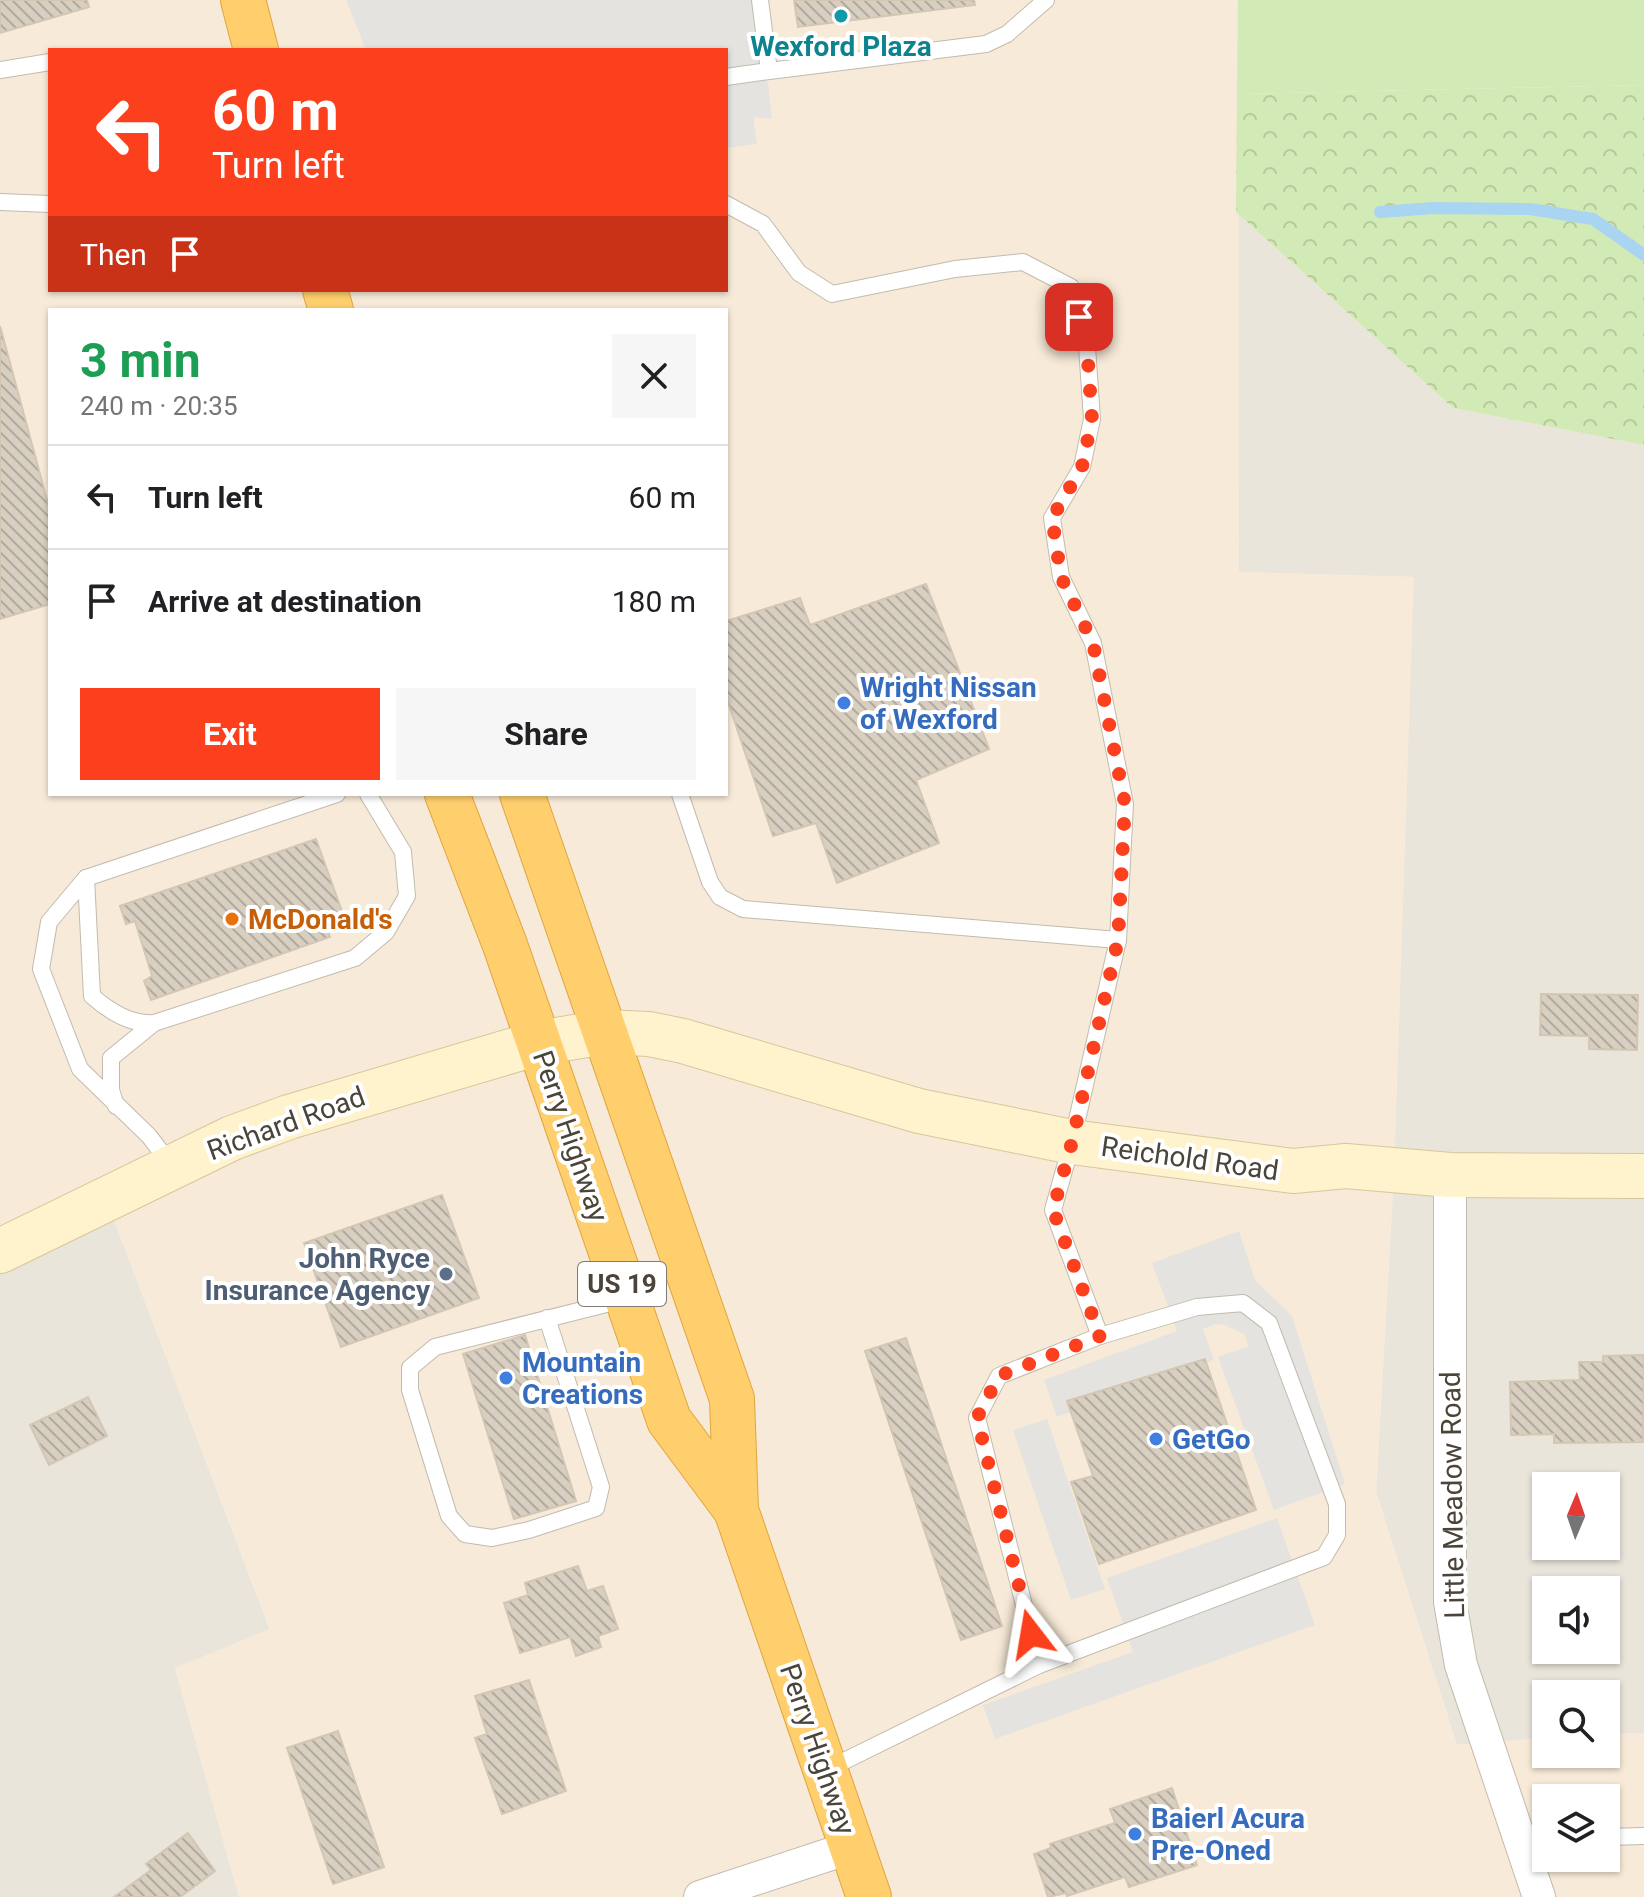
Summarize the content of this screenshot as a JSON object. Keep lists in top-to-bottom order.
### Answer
{
  "streets": {
    "highway": ["Perry Highway", "US 19"],
    "street": ["Richard Road", "Reichold Road", "Little Meadow Road"]
  },
  "crossings": [
    ["Richard Road", "Perry Highway"],
    ["Richard Road", "Reichold Road"],
    ["Perry Highway", "Reichold Road"],
    ["Reichold Road", "Little Meadow Road"]
  ],
  "places": [
    "Wexford Plaza",
    "Wright Nissan of Wexford",
    "McDonald's",
    "John Ryce Insurance Agency",
    "Mountain Creations",
    "GetGo",
    "Baierl Acura Pre-Oned"
  ],
  "north": "top",
  "page": {
    "turn": ["60 m", "Turn left"],
    "then": "Then",
    "heading": ["3 min", "240 m · 20:35"],
    "list": [
      {
        "name": "Turn left",
        "value": "60 m"
      },
      {
        "name": "Arrive at destination",
        "value": "180 m"
      }
    ],
    "buttons": ["Exit", "Share"]
  }
}
